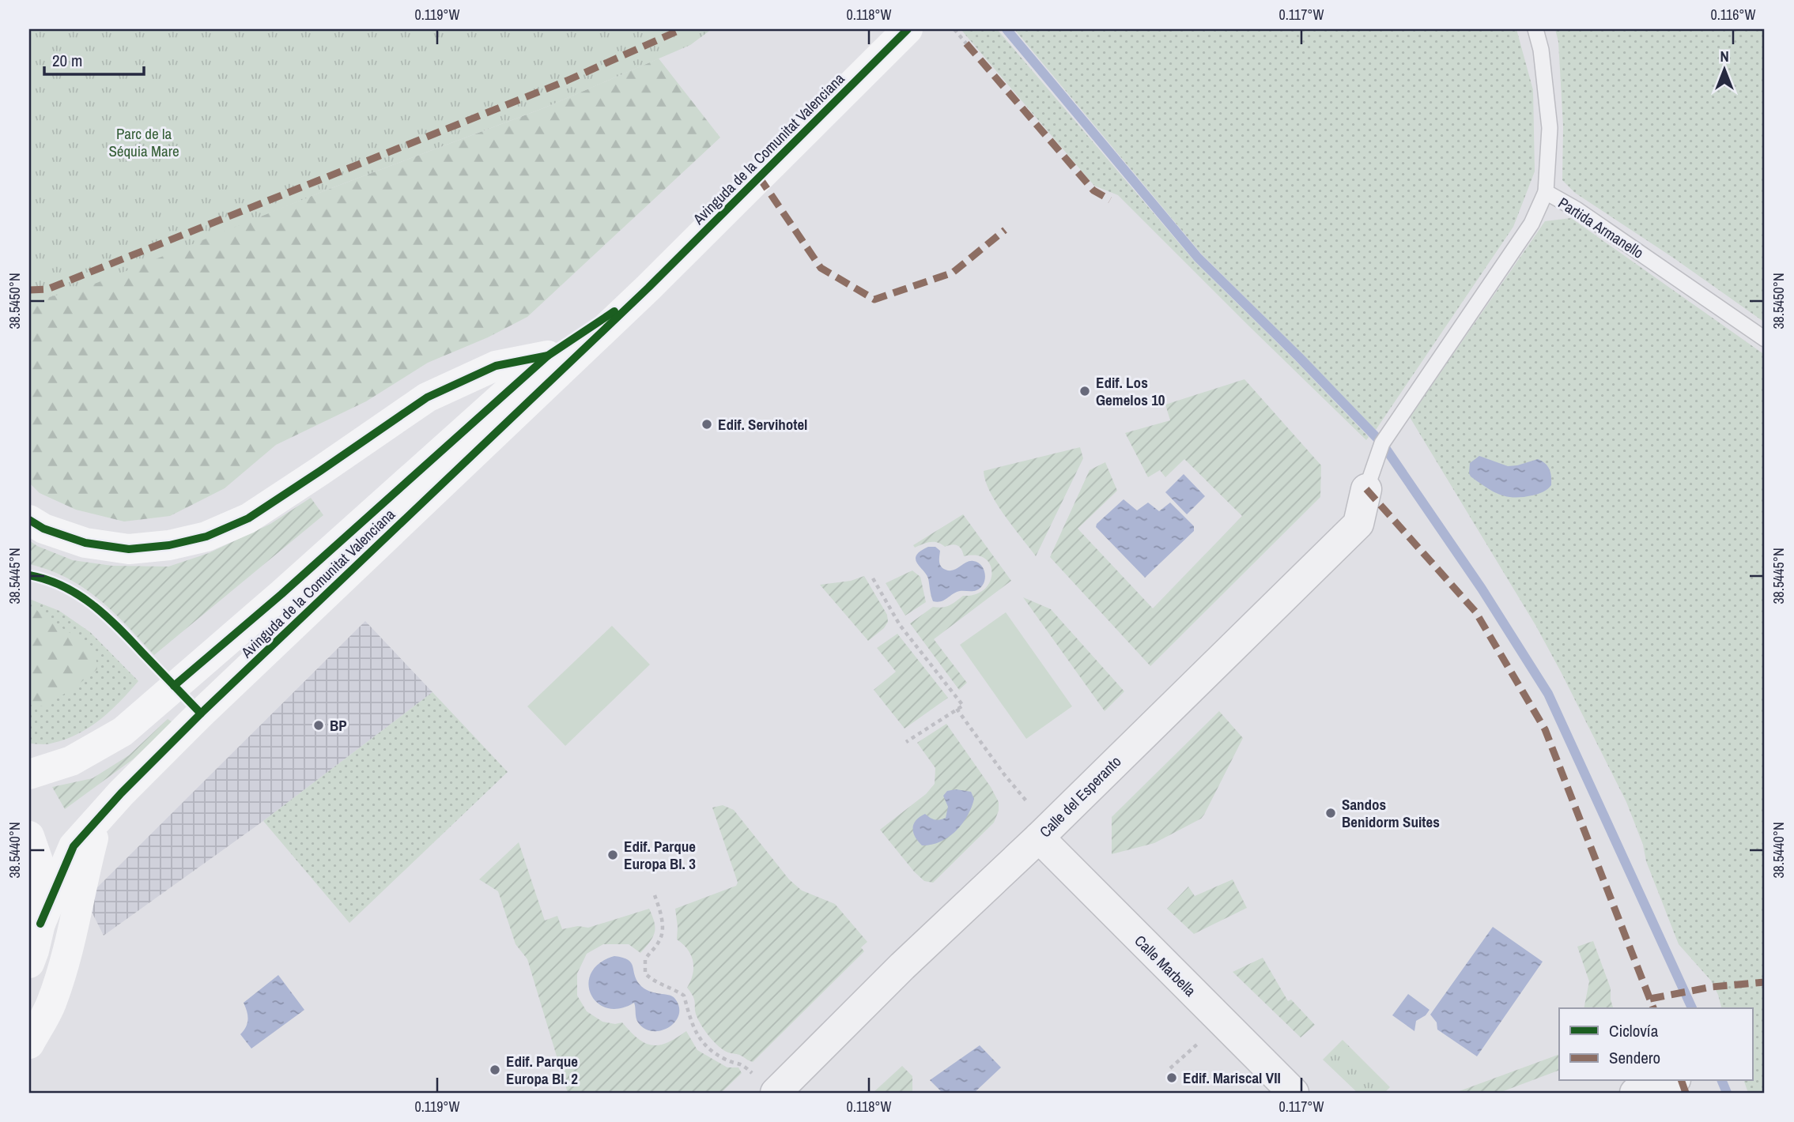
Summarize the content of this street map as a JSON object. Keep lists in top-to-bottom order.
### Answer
{
  "streets": {
    "main road": ["Avinguda de la Comunitat Valenciana"],
    "street": ["Calle del Esperanto", "Calle Marbella"],
    "lane": ["Partida Armanello"]
  },
  "crossings": [
    ["Calle del Esperanto", "Calle Marbella"]
  ],
  "parks": ["Parc de la Séquia Mare"],
  "places": [
    "Edif. Los Gemelos 10",
    "Edif. Servihotel",
    "BP",
    "Sandos Benidorm Suites",
    "Edif. Parque Europa Bl. 3",
    "Edif. Parque Europa Bl. 2",
    "Edif. Mariscal VII"
  ],
  "legend": ["Ciclovía", "Sendero"],
  "scale_bar": "20 m",
  "north": "top",
  "coordinates": [
    "0.119°W",
    "0.118°W",
    "0.117°W",
    "0.116°W",
    "38.5450°N",
    "38.5445°N",
    "38.5440°N"
  ]
}
